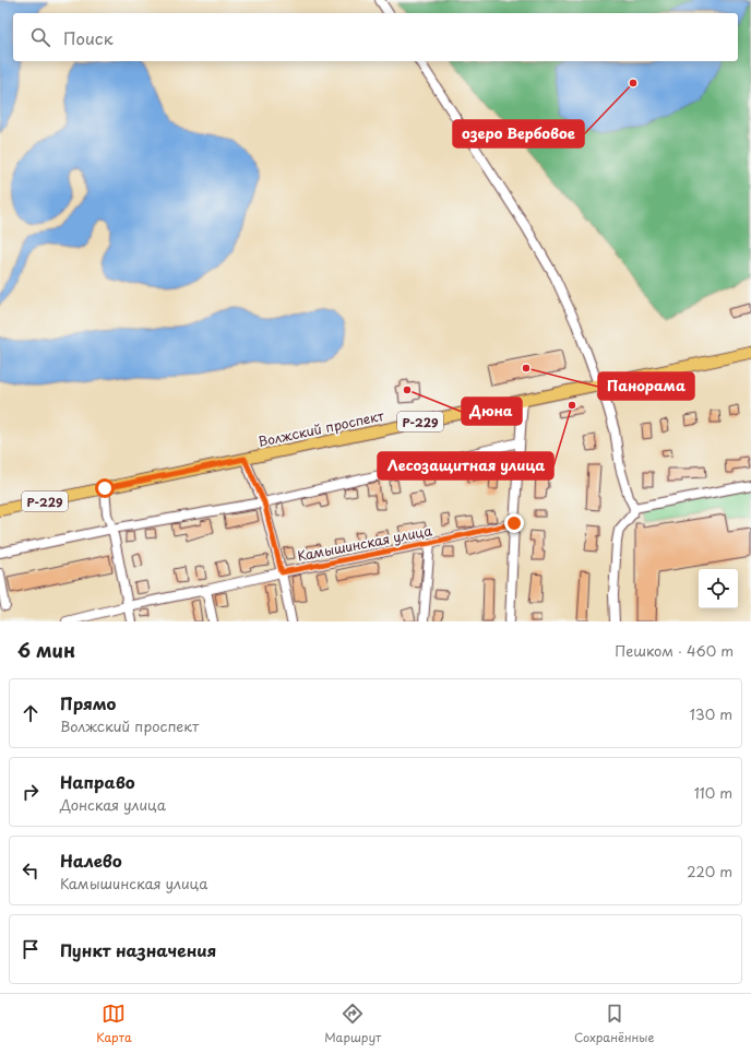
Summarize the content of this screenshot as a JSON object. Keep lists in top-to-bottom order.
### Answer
{
  "streets": {
    "main road": ["Р-229", "Волжский проспект"],
    "street": ["Камышинская улица"]
  },
  "places": [
    "озеро Вербовое",
    "Панорама",
    "Дюна",
    "Лесозащитная улица"
  ],
  "page": {
    "search": "Поиск",
    "heading": ["6 мин", "Пешком · 460 m"],
    "list": [
      ["Прямо", "Волжский проспект", "130 m"],
      ["Направо", "Донская улица", "110 m"],
      ["Налево", "Камышинская улица", "220 m"],
      "Пункт назначения"
    ],
    "nav": ["Карта", "Маршрут", "Сохранённые"]
  }
}
